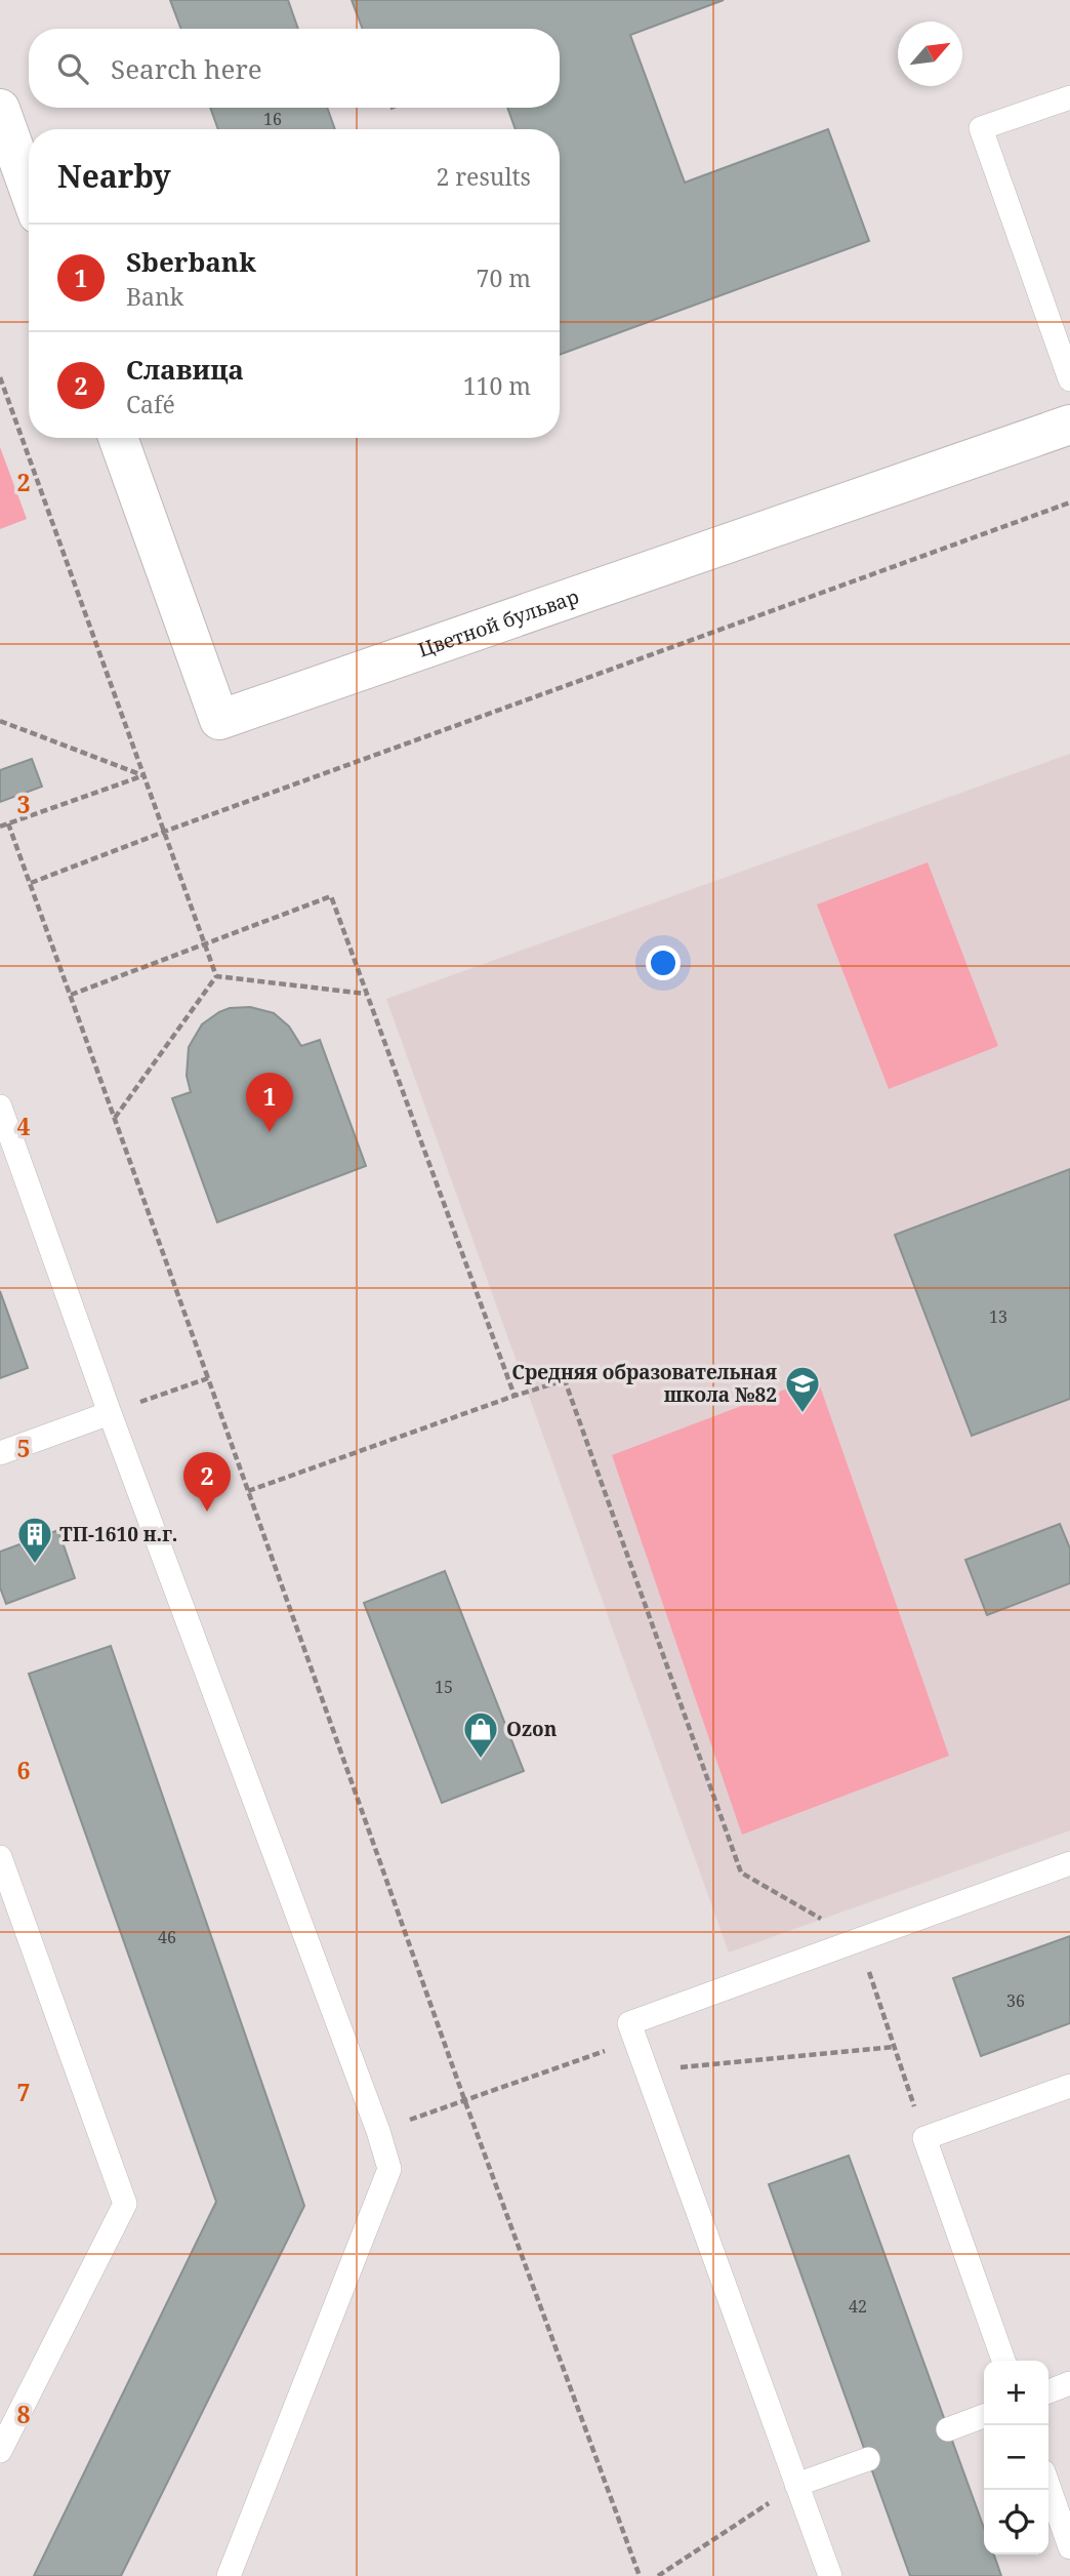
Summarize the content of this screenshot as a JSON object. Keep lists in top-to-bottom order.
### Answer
{
  "streets": {
    "street": ["Цветной бульвар"]
  },
  "places": {
    "school or university": ["Средняя образовательная школа №82"],
    "building": ["ТП-1610 н.г."],
    "shop": ["Ozon"]
  },
  "house_numbers": [
    "16",
    "13",
    "15",
    "46",
    "36",
    "42"
  ],
  "north": "top right",
  "page": {
    "search": "Search here",
    "heading": ["Nearby", "2 results"],
    "list": [
      {
        "mark": "1",
        "name": "Sberbank",
        "note": "Bank",
        "value": "70 m"
      },
      {
        "mark": "2",
        "name": "Славица",
        "note": "Café",
        "value": "110 m"
      }
    ],
    "pins": ["1", "2"],
    "map_buttons": ["+", "−"]
  },
  "grid": {
    "rows": [
      "2",
      "3",
      "4",
      "5",
      "6",
      "7",
      "8"
    ]
  }
}
